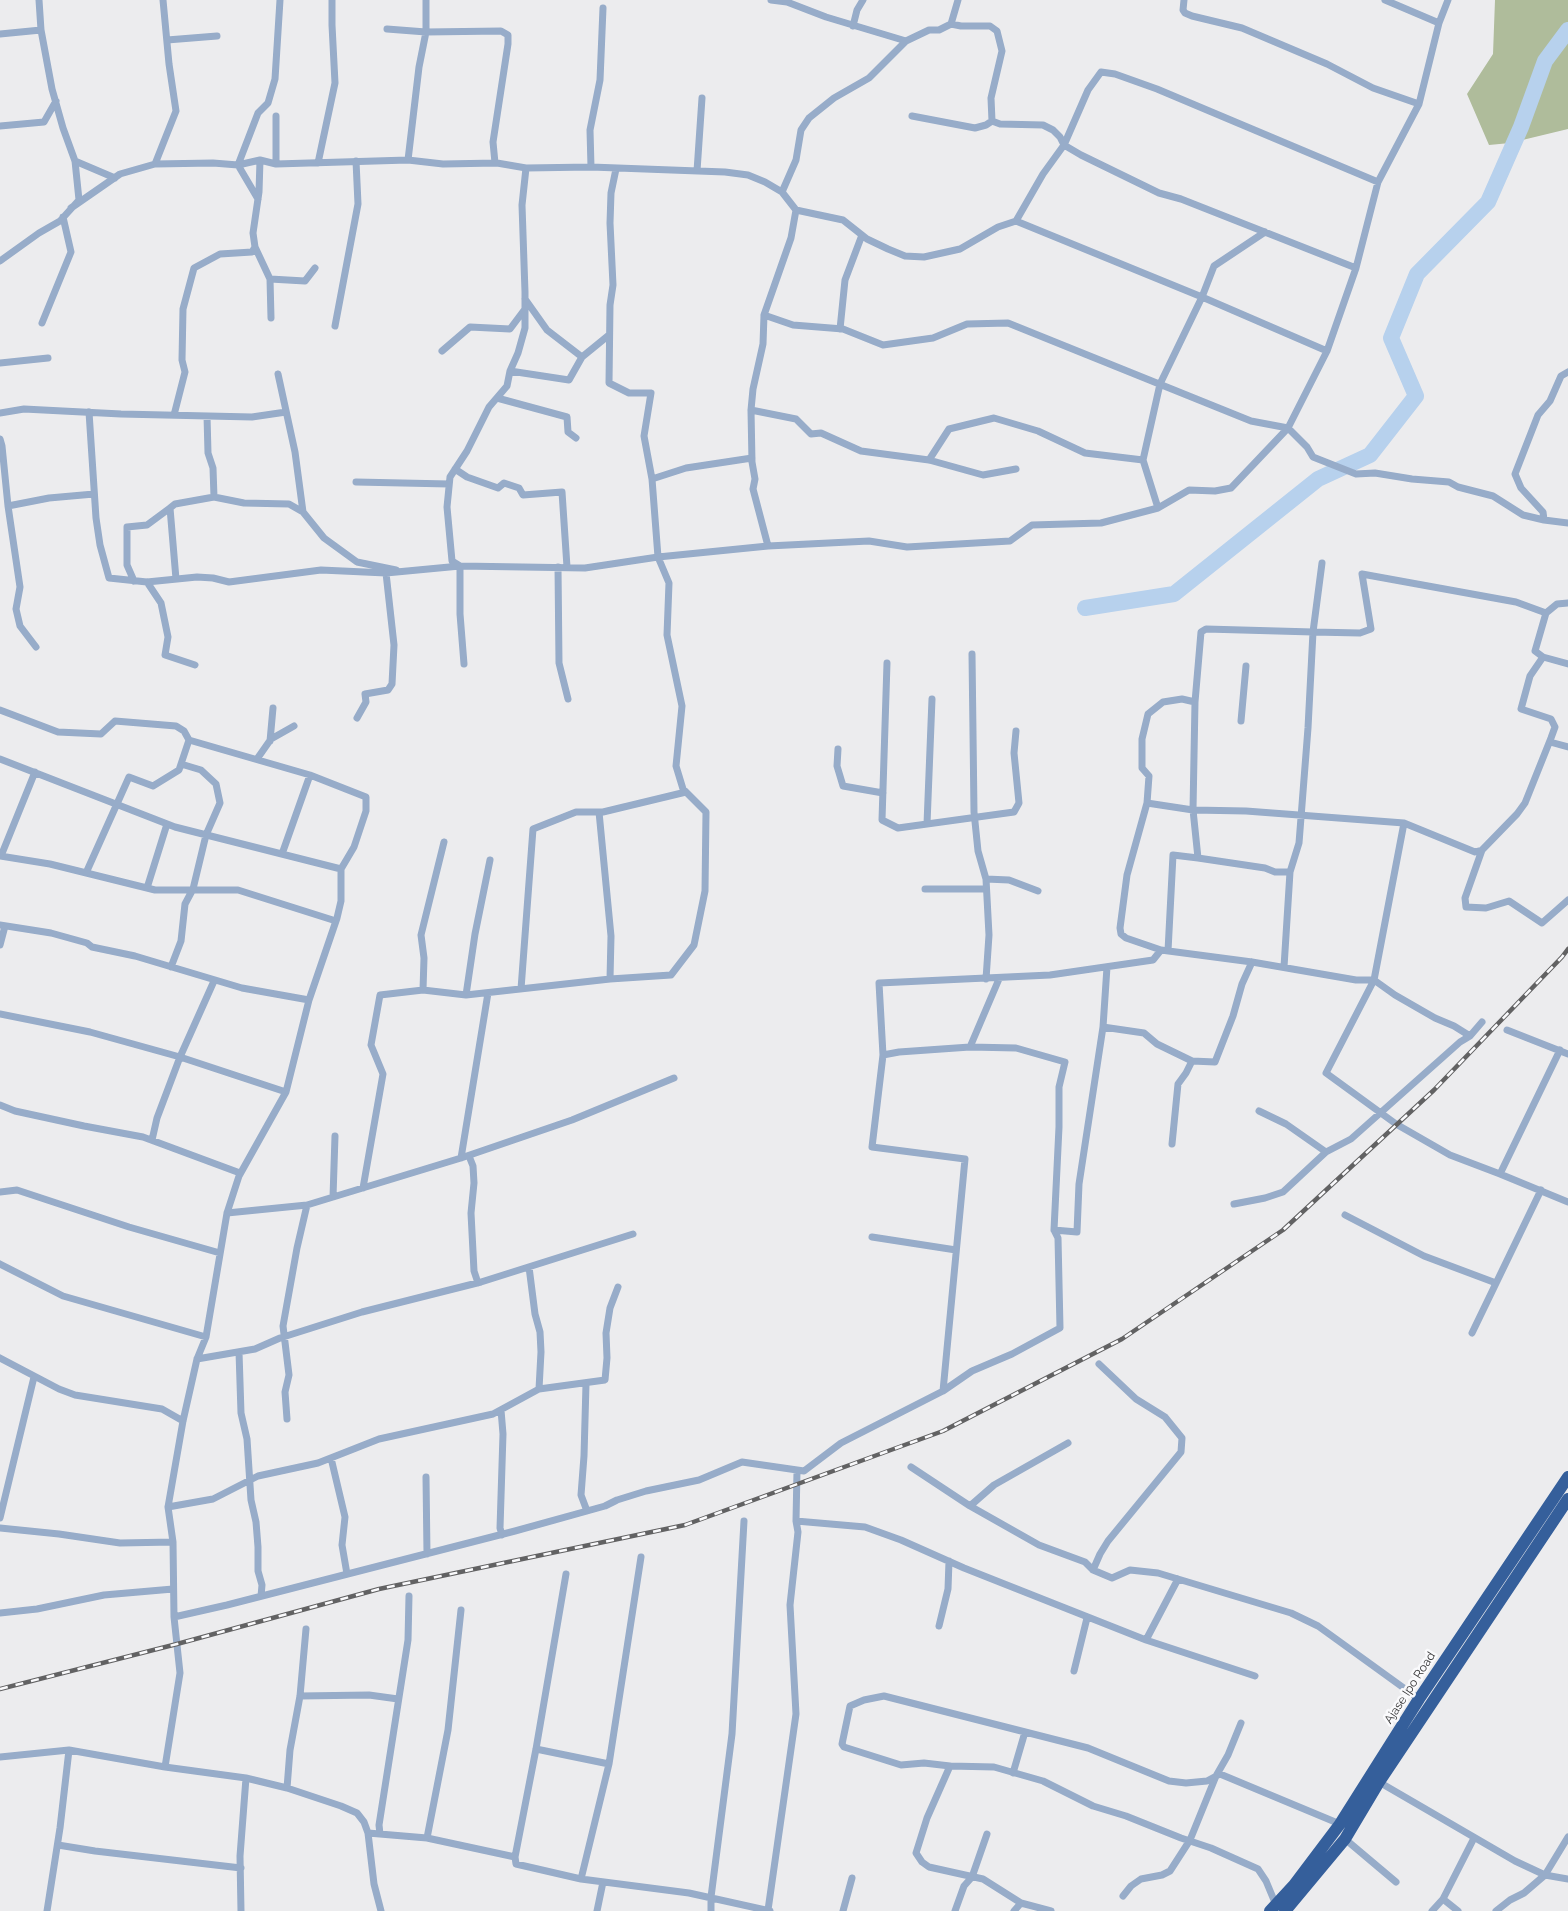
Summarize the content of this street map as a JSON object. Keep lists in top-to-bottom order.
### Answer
{
  "streets": {
    "highway": ["Ajase Ipo Road"]
  }
}
